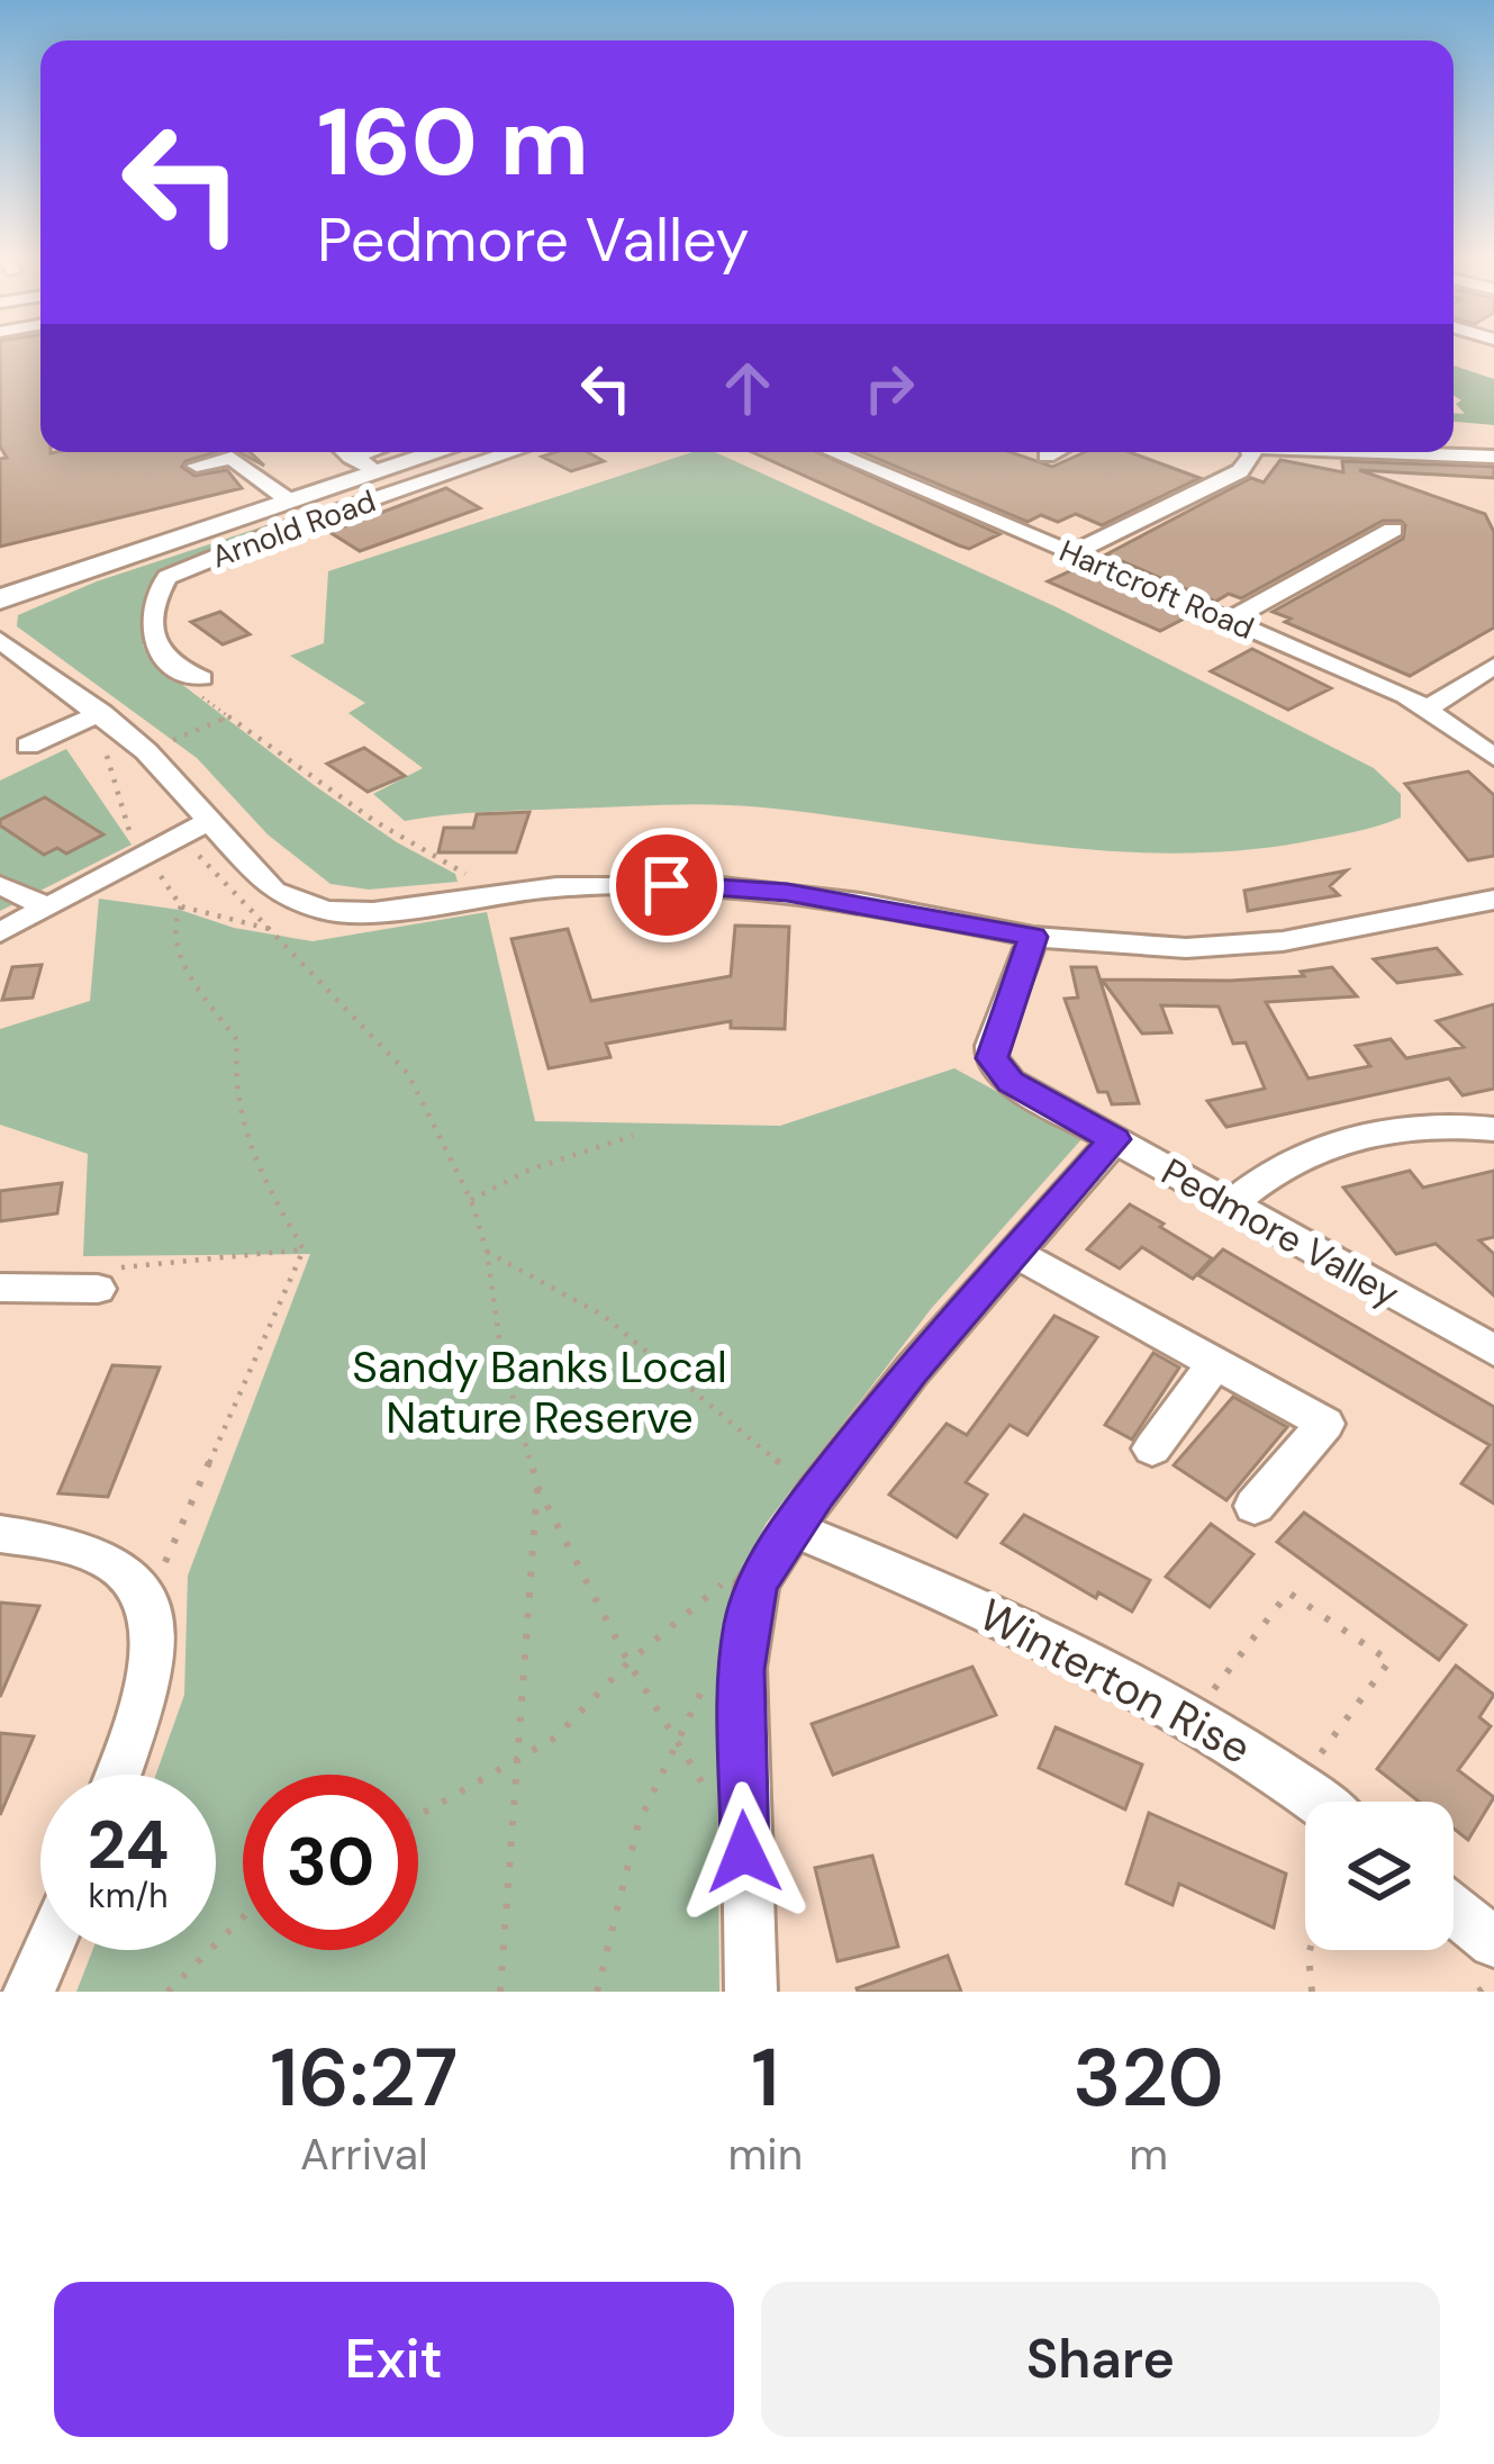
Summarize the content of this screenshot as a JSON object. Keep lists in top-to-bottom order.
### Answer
{
  "streets": {
    "main road": ["Arnold Road"],
    "street": ["Hartcroft Road", "Pedmore Valley", "Winterton Rise"]
  },
  "parks": ["Sandy Banks Local Nature Reserve"],
  "page": {
    "turn": ["160 m", "Pedmore Valley"],
    "speed": "24 km/h",
    "limit": "30",
    "eta": [
      "16:27",
      "Arrival",
      "1",
      "min",
      "320",
      "m"
    ],
    "buttons": ["Exit", "Share"]
  }
}
